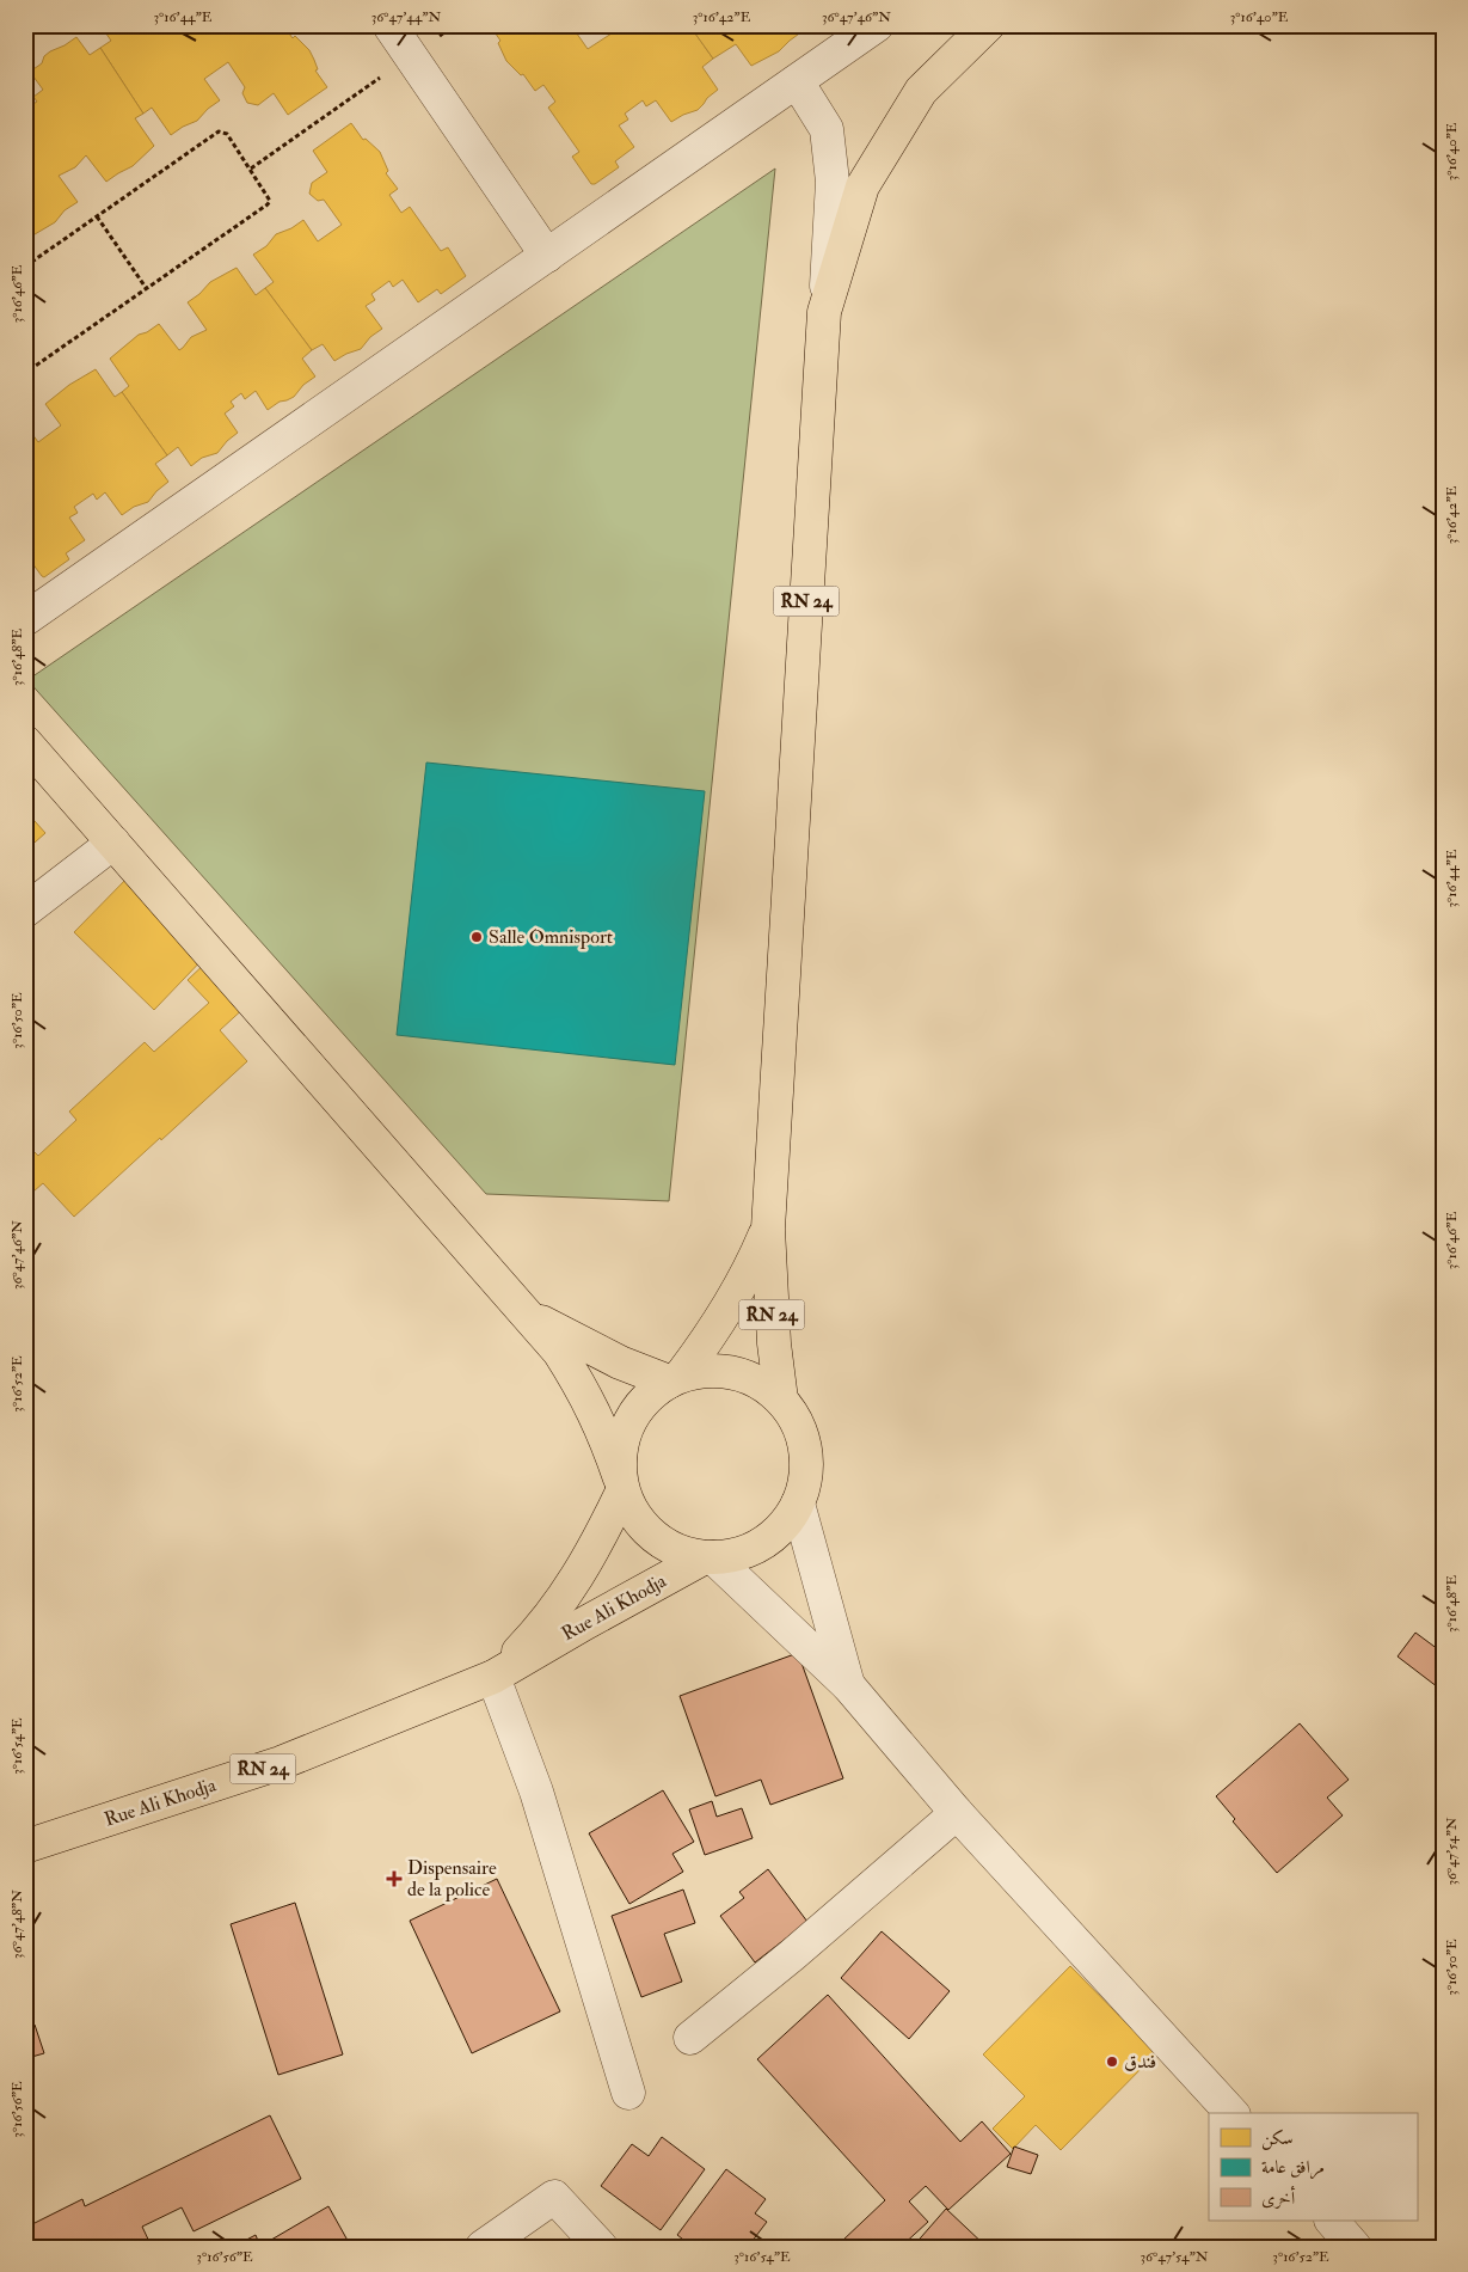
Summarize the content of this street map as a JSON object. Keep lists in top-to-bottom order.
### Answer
{
  "streets": {
    "main road": ["RN 24", "Rue Ali Khodja"]
  },
  "crossings": [
    ["RN 24", "Rue Ali Khodja"]
  ],
  "places": {
    "other": ["Salle Omnisport", "فندق"],
    "health": ["Dispensaire de la police"]
  },
  "legend": ["سكن", "مرافق عامة", "أخرى"],
  "coordinates": [
    "3°16'44\"E",
    "36°47'44\"N",
    "3°16'42\"E",
    "36°47'46\"N",
    "3°16'40\"E",
    "3°16'46\"E",
    "3°16'48\"E",
    "3°16'50\"E",
    "3°16'52\"E",
    "3°16'54\"E",
    "36°47'54\"N",
    "36°47'48\"N",
    "3°16'56\"E"
  ]
}
